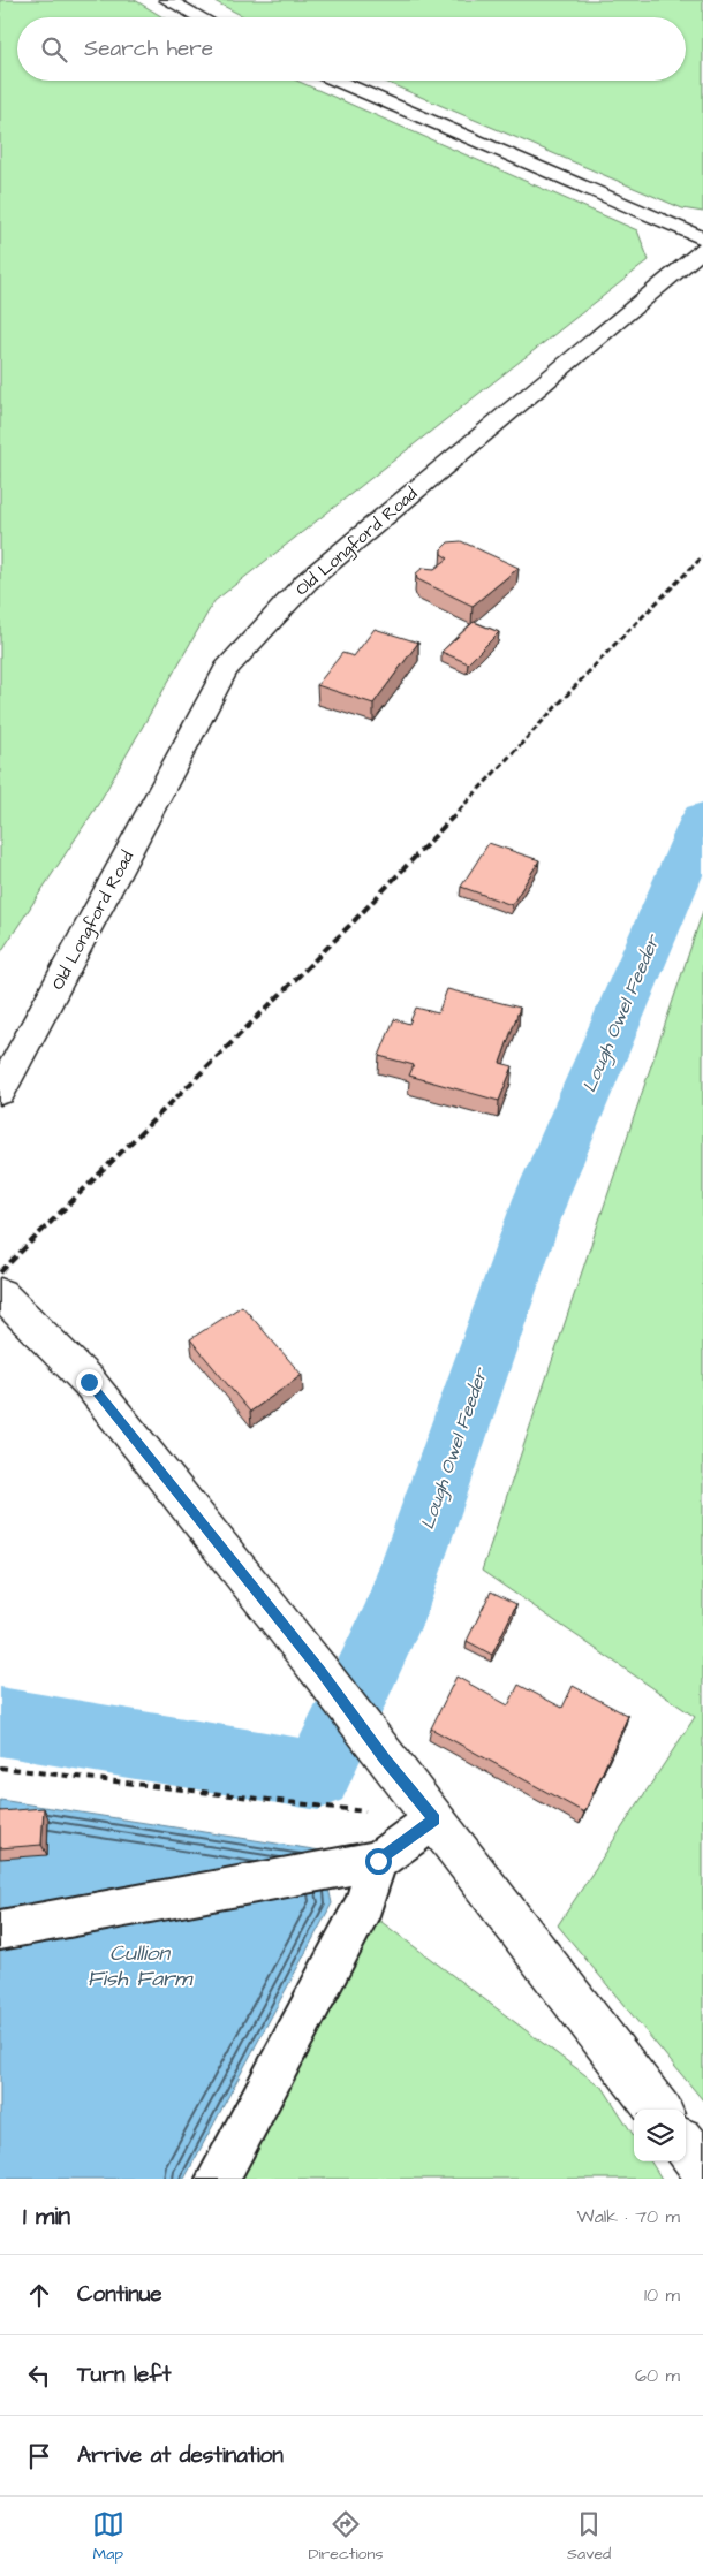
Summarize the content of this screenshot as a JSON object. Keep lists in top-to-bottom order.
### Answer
{
  "streets": {
    "street": ["Old Longford Road"]
  },
  "water": ["Lough Owel Feeder", "Cullion Fish Farm"],
  "page": {
    "search": "Search here",
    "heading": ["1 min", "Walk · 70 m"],
    "list": [
      ["Continue", "10 m"],
      ["Turn left", "60 m"],
      "Arrive at destination"
    ],
    "nav": ["Map", "Directions", "Saved"]
  }
}
